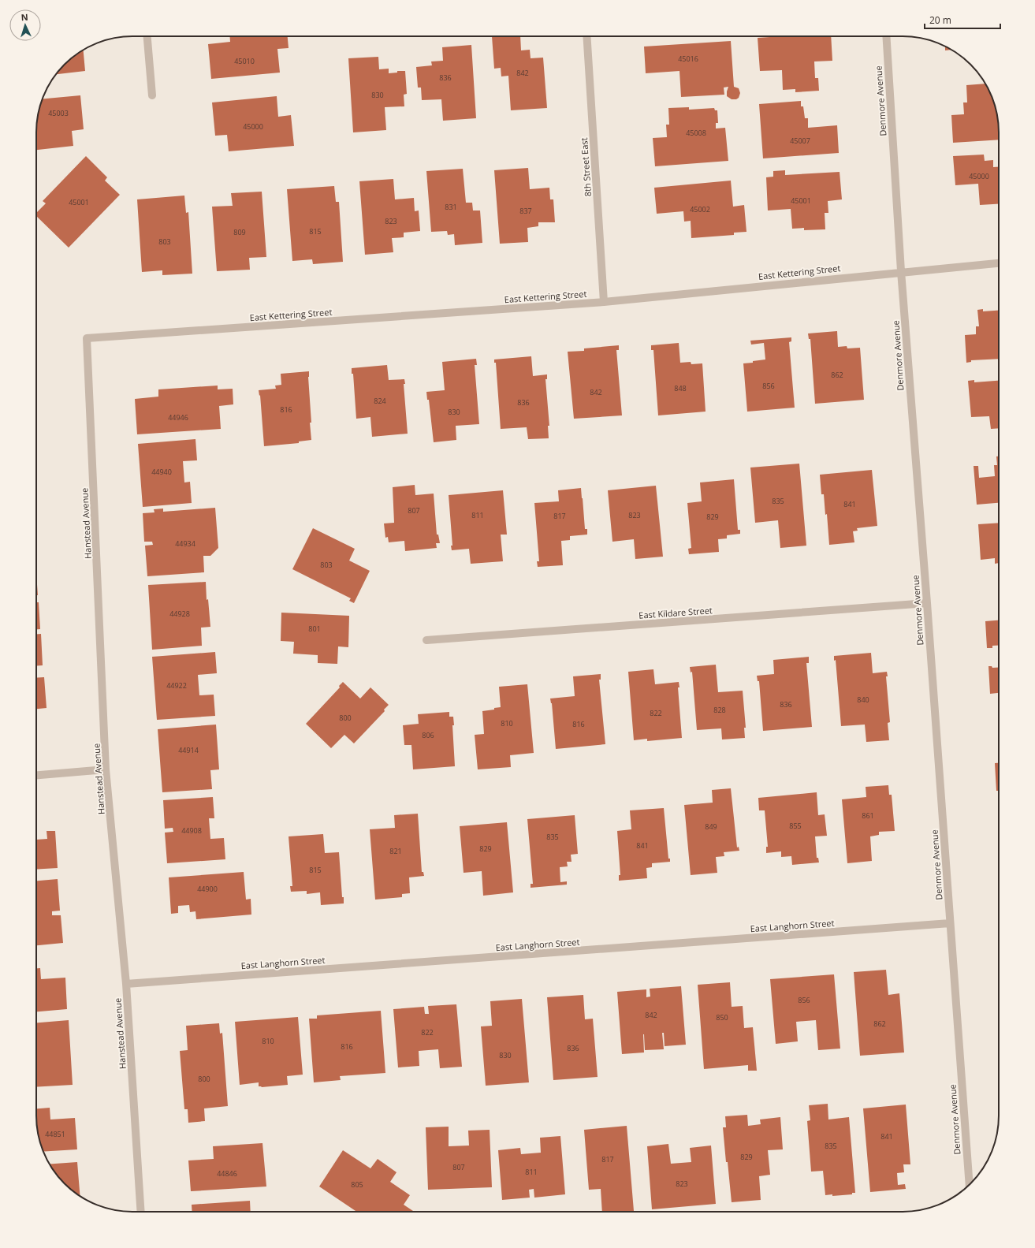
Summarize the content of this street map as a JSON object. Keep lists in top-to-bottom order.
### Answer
{
  "streets": {
    "street": [
      "Denmore Avenue",
      "8th Street East",
      "East Kettering Street",
      "Hanstead Avenue",
      "East Kildare Street",
      "East Langhorn Street"
    ]
  },
  "crossings": [
    ["Denmore Avenue", "East Kettering Street"],
    ["Denmore Avenue", "East Kildare Street"],
    ["Denmore Avenue", "East Langhorn Street"],
    ["8th Street East", "East Kettering Street"],
    ["East Kettering Street", "Hanstead Avenue"],
    ["Hanstead Avenue", "East Langhorn Street"]
  ],
  "house_numbers": [
    "45016",
    "45010",
    "842",
    "836",
    "830",
    "45003",
    "45000",
    "45008",
    "45007",
    "45000",
    "45001",
    "45001",
    "831",
    "45002",
    "837",
    "823",
    "815",
    "809",
    "803",
    "862",
    "856",
    "848",
    "842",
    "824",
    "836",
    "816",
    "830",
    "44946",
    "44940",
    "835",
    "841",
    "807",
    "811",
    "823",
    "817",
    "829",
    "44934",
    "803",
    "44928",
    "801",
    "44922",
    "840",
    "836",
    "828",
    "822",
    "800",
    "810",
    "816",
    "806",
    "44914",
    "861",
    "855",
    "849",
    "44908",
    "835",
    "841",
    "829",
    "821",
    "815",
    "44900",
    "856",
    "842",
    "850",
    "862",
    "822",
    "810",
    "816",
    "836",
    "830",
    "800",
    "44851",
    "841",
    "835",
    "829",
    "817",
    "807",
    "811",
    "44846",
    "823",
    "805"
  ],
  "scale_bar": "20 m",
  "north": "top"
}
